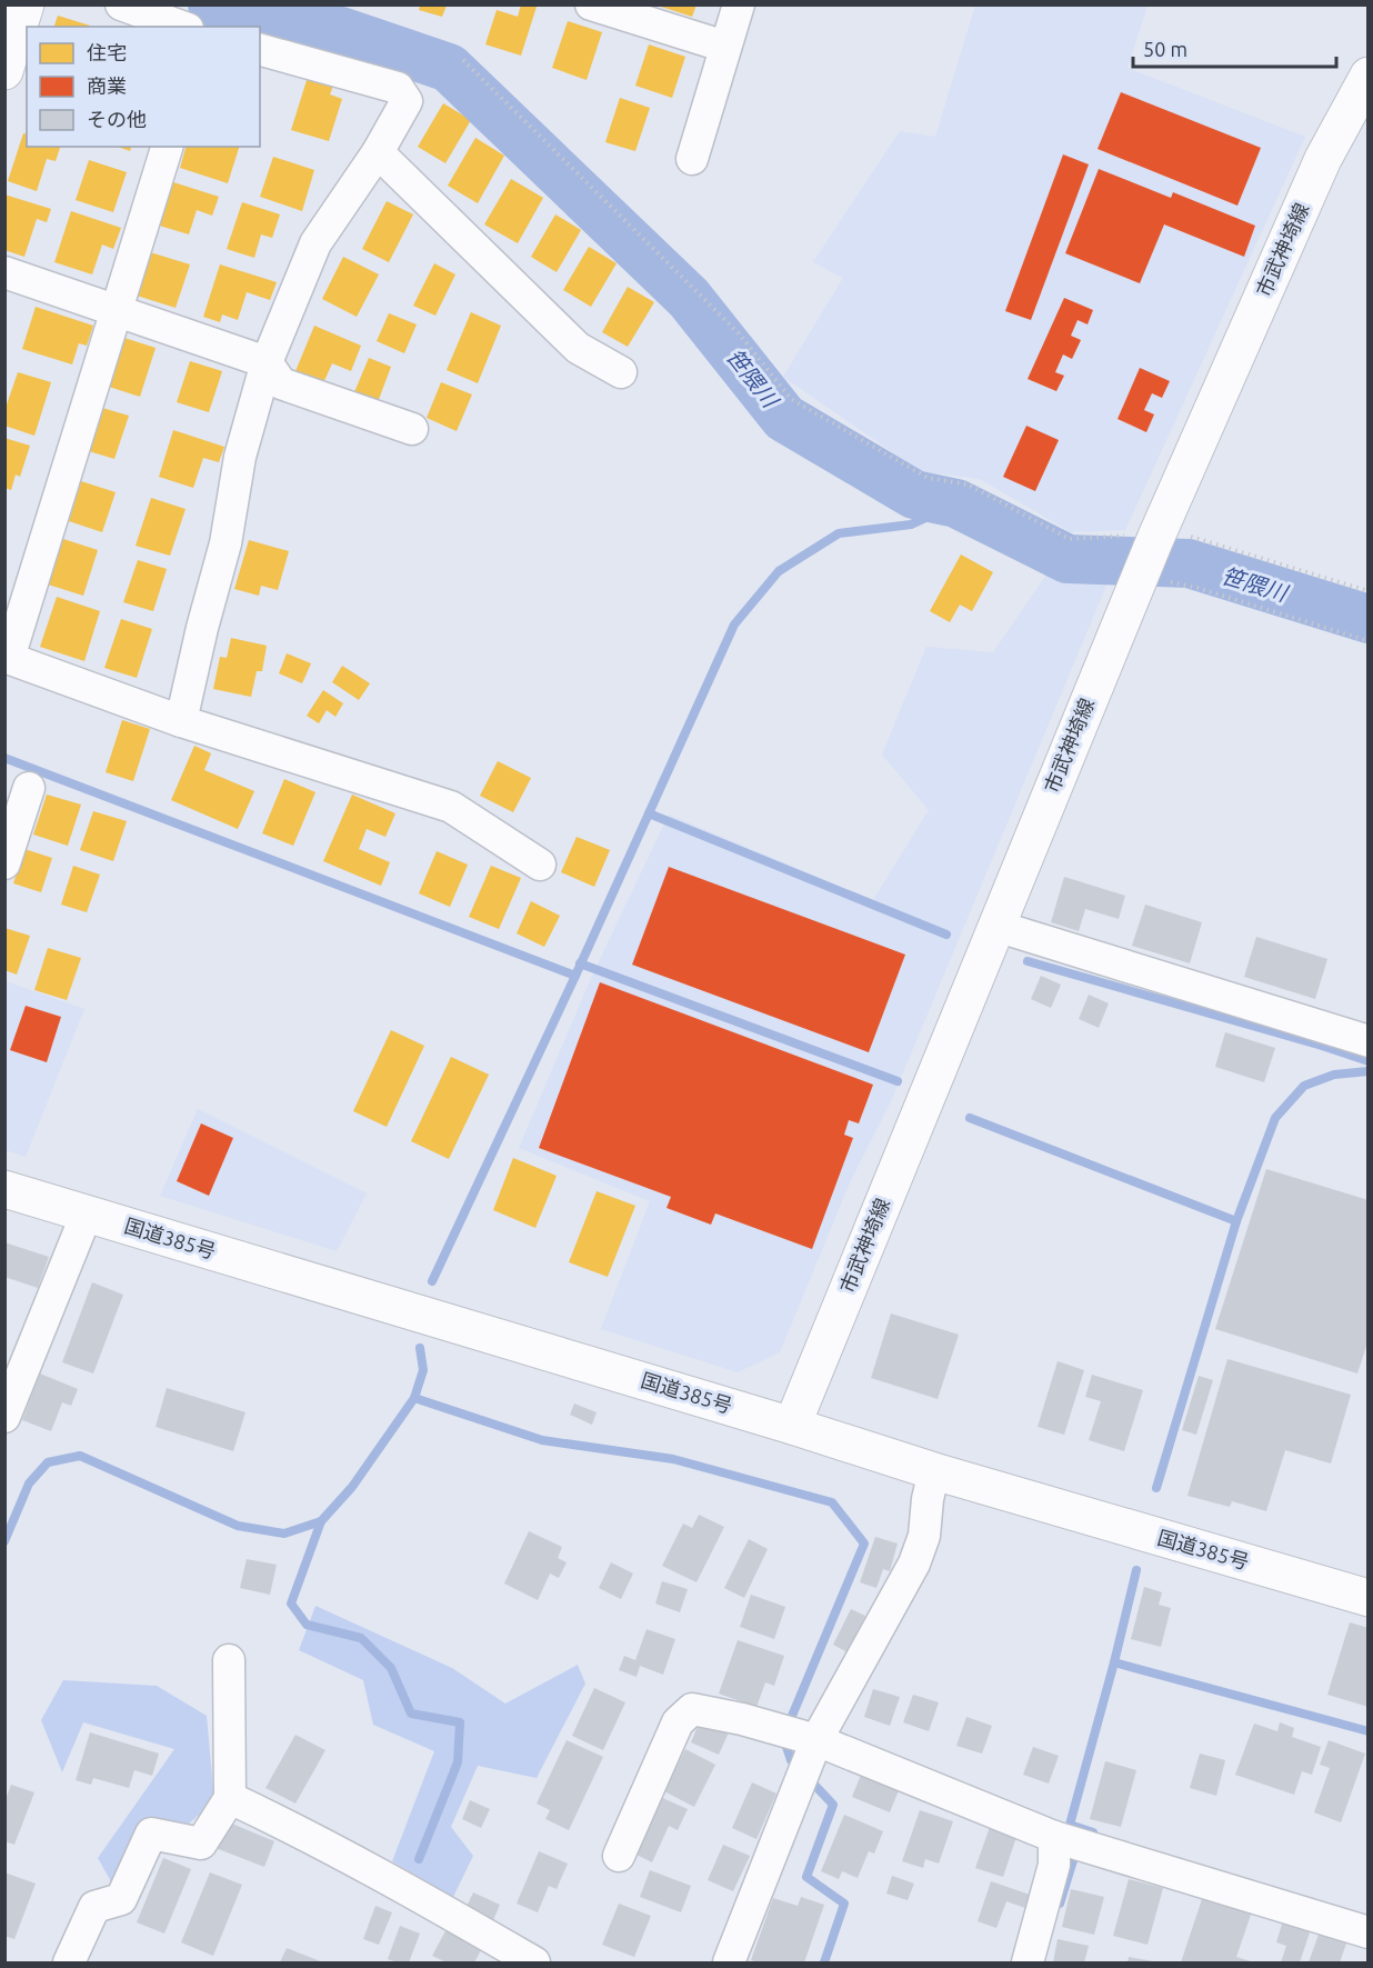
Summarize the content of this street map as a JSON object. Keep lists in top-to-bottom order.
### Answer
{
  "streets": {
    "main road": ["市武神埼線", "国道385号"]
  },
  "crossings": [
    ["市武神埼線", "国道385号"]
  ],
  "water": ["笹隈川"],
  "legend": ["住宅", "商業", "その他"],
  "scale_bar": "50 m"
}
